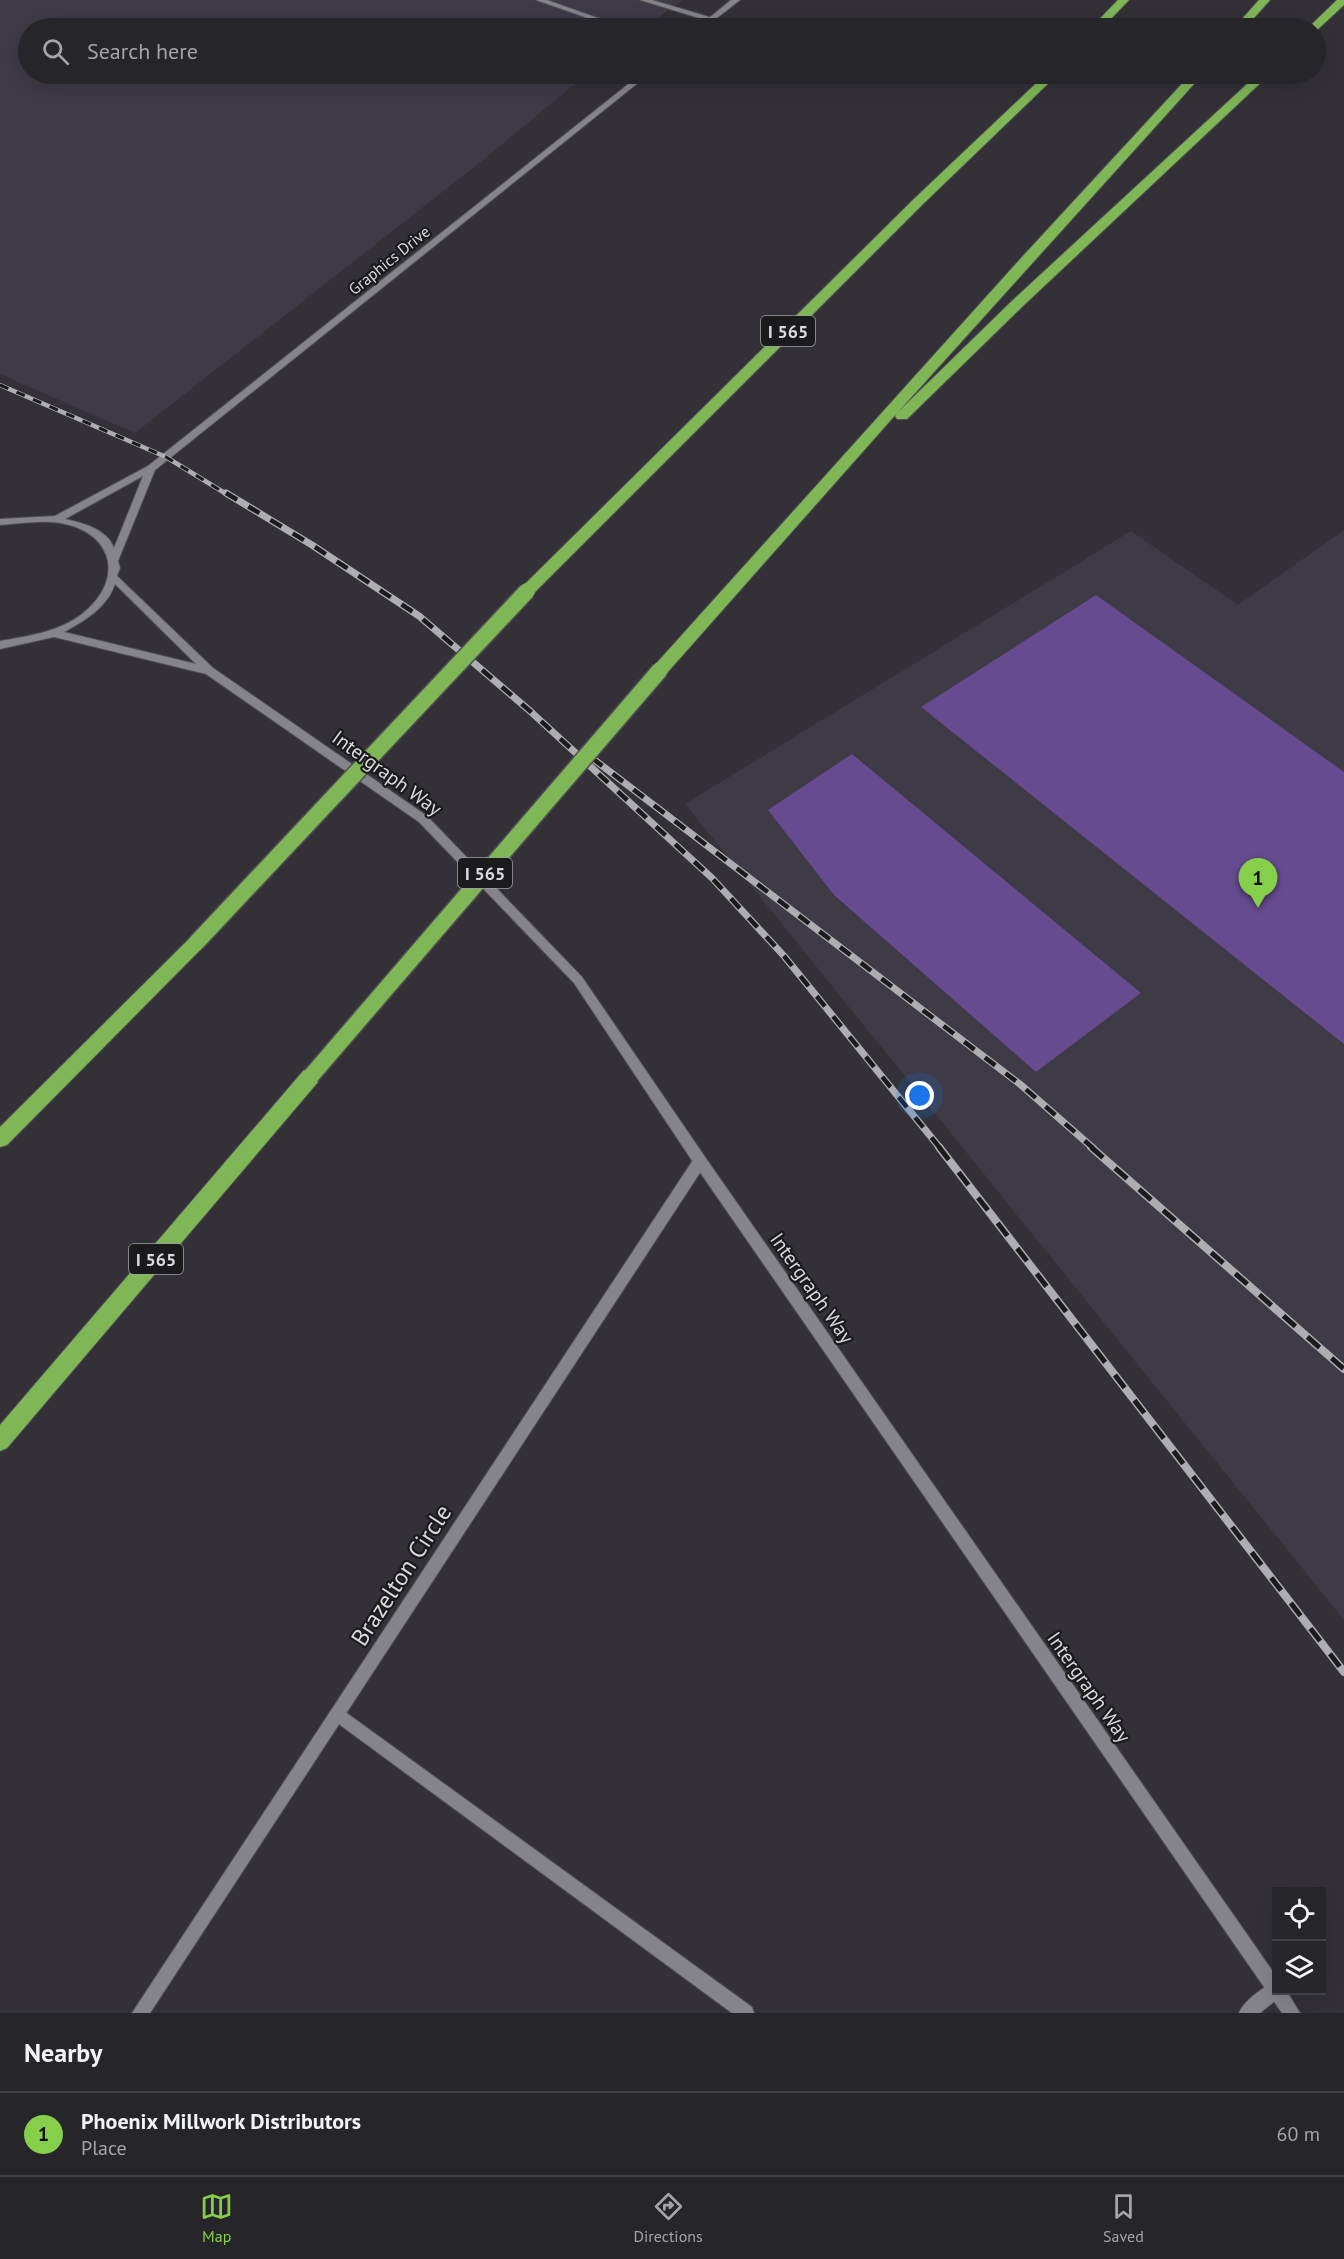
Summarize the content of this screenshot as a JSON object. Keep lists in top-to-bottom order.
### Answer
{
  "streets": {
    "highway": ["I 565"],
    "street": ["Graphics Drive", "Intergraph Way", "Brazelton Circle"]
  },
  "crossings": [
    ["Intergraph Way", "Brazelton Circle"]
  ],
  "page": {
    "search": "Search here",
    "pins": "1",
    "heading": "Nearby",
    "list": [
      {
        "mark": "1",
        "name": "Phoenix Millwork Distributors",
        "note": "Place",
        "value": "60 m"
      }
    ],
    "nav": ["Map", "Directions", "Saved"]
  }
}
